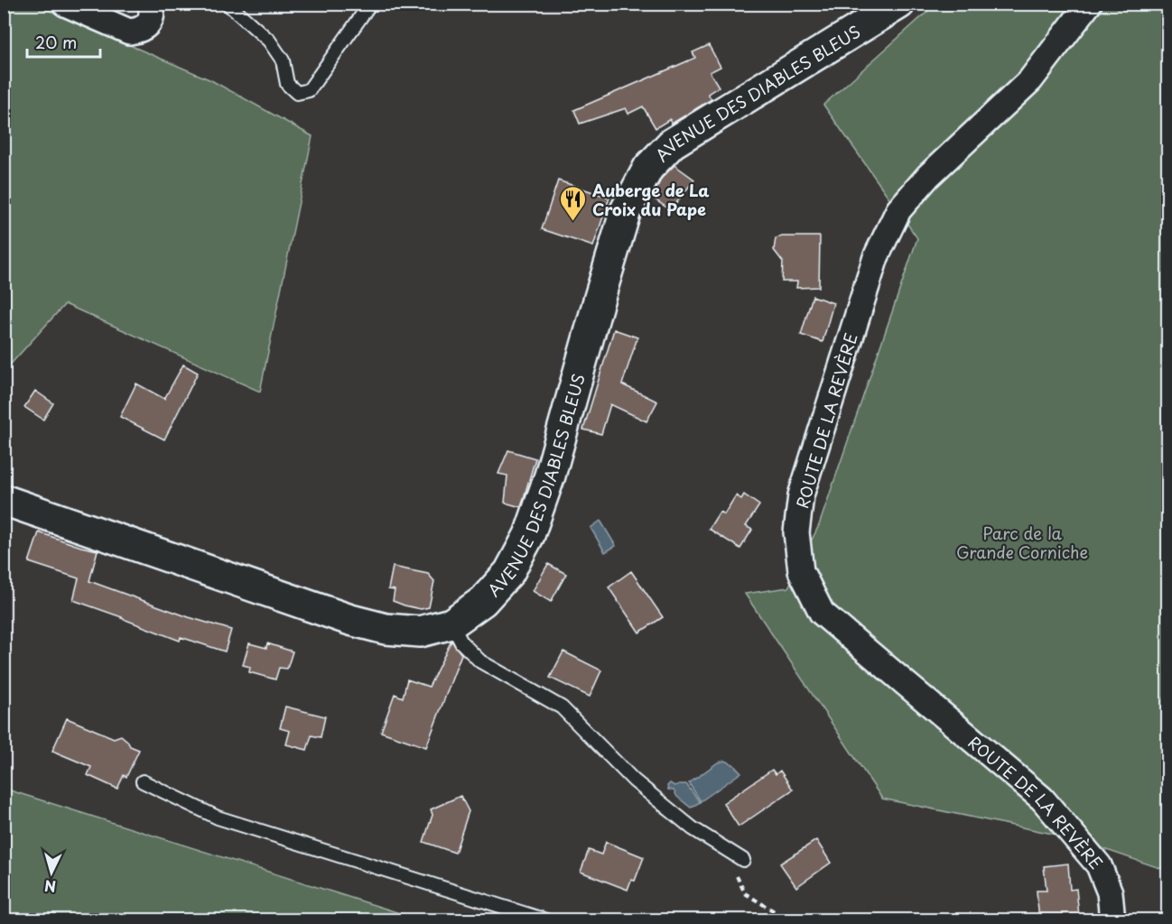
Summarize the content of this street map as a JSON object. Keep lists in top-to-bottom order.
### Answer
{
  "streets": {
    "main road": ["AVENUE DES DIABLES BLEUS"],
    "street": ["ROUTE DE LA REVÈRE"]
  },
  "parks": ["Parc de la Grande Corniche"],
  "places": {
    "restaurant": ["Auberge de La Croix du Pape"]
  },
  "scale_bar": "20 m",
  "north": "bottom"
}
